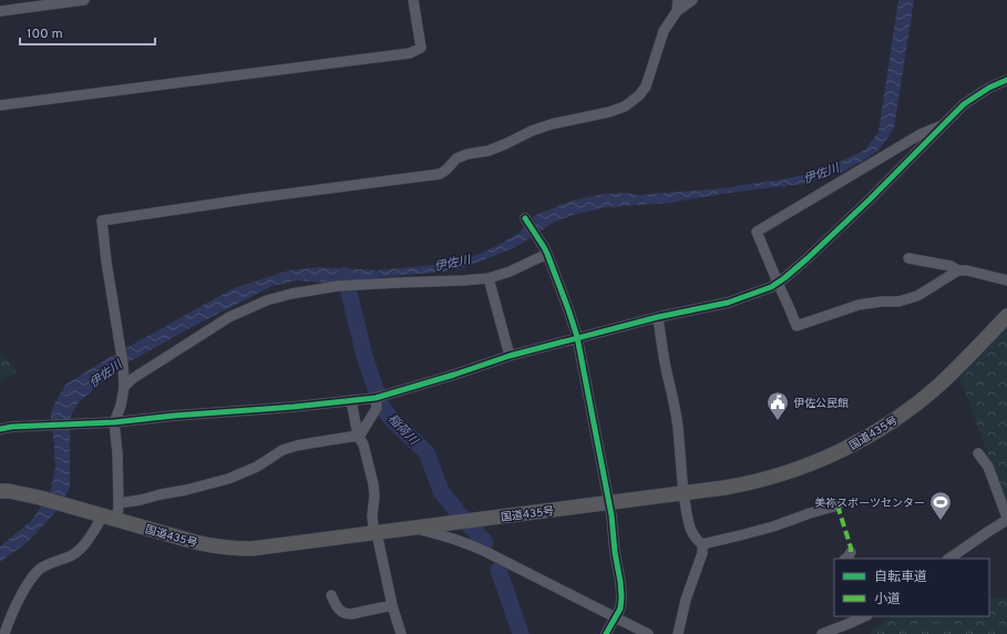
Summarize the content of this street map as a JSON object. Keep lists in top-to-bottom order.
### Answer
{
  "streets": {
    "highway": ["国道435号"]
  },
  "water": ["伊佐川", "稲荷川"],
  "places": {
    "public building": ["伊佐公民館"],
    "sports": ["美祢スポーツセンター"]
  },
  "legend": ["自転車道", "小道"],
  "scale_bar": "100 m"
}
